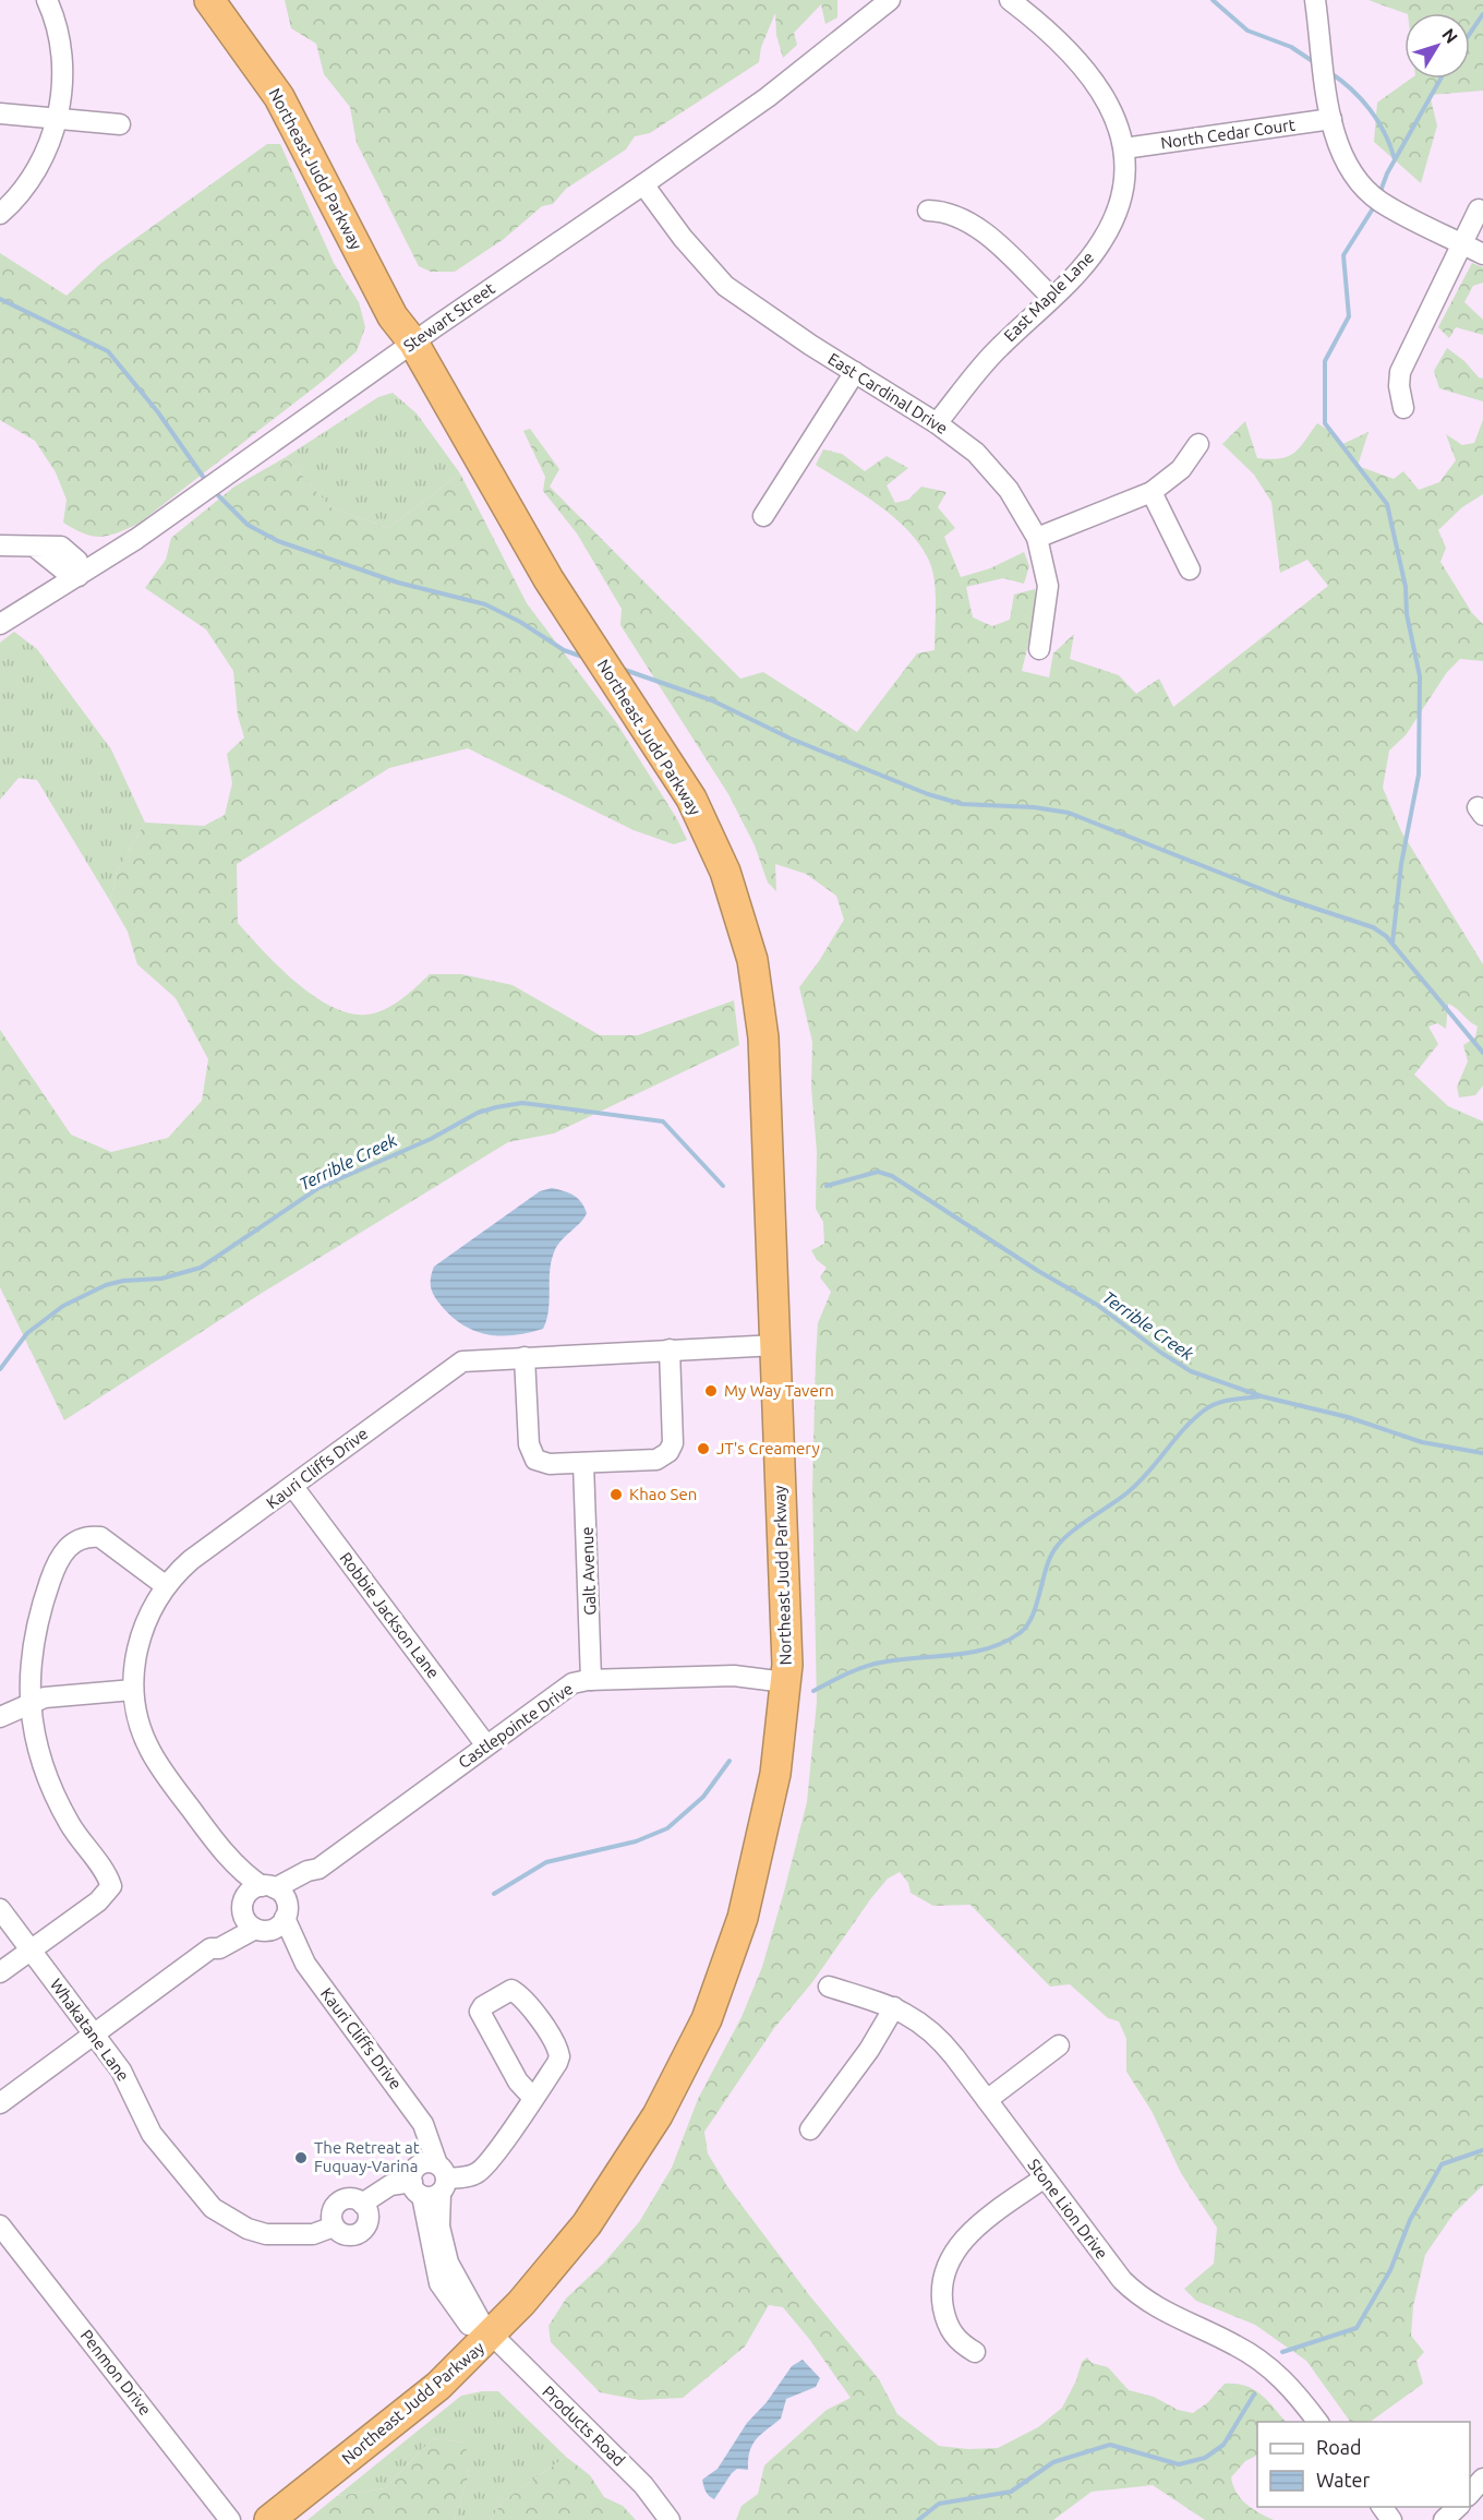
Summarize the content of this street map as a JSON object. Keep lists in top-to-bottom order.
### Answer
{
  "streets": {
    "highway": ["Northeast Judd Parkway"],
    "street": [
      "North Cedar Court",
      "East Maple Lane",
      "Stewart Street",
      "East Cardinal Drive",
      "Kauri Cliffs Drive",
      "Galt Avenue",
      "Robbie Jackson Lane",
      "Castlepointe Drive",
      "Whakatane Lane",
      "Stone Lion Drive",
      "Penmon Drive",
      "Products Road"
    ]
  },
  "crossings": [
    ["North Cedar Court", "East Maple Lane"],
    ["Northeast Judd Parkway", "Stewart Street"],
    ["Northeast Judd Parkway", "Kauri Cliffs Drive"],
    ["Northeast Judd Parkway", "Castlepointe Drive"],
    ["Northeast Judd Parkway", "Products Road"],
    ["East Maple Lane", "East Cardinal Drive"],
    ["Stewart Street", "East Cardinal Drive"],
    ["Kauri Cliffs Drive", "Robbie Jackson Lane"],
    ["Kauri Cliffs Drive", "Castlepointe Drive"],
    ["Kauri Cliffs Drive", "Whakatane Lane"],
    ["Kauri Cliffs Drive", "Products Road"],
    ["Galt Avenue", "Castlepointe Drive"],
    ["Robbie Jackson Lane", "Castlepointe Drive"]
  ],
  "water": ["Terrible Creek"],
  "places": [
    "My Way Tavern",
    "JT's Creamery",
    "Khao Sen",
    "The Retreat at Fuquay-Varina"
  ],
  "legend": ["Road", "Water"],
  "north": "top right"
}
